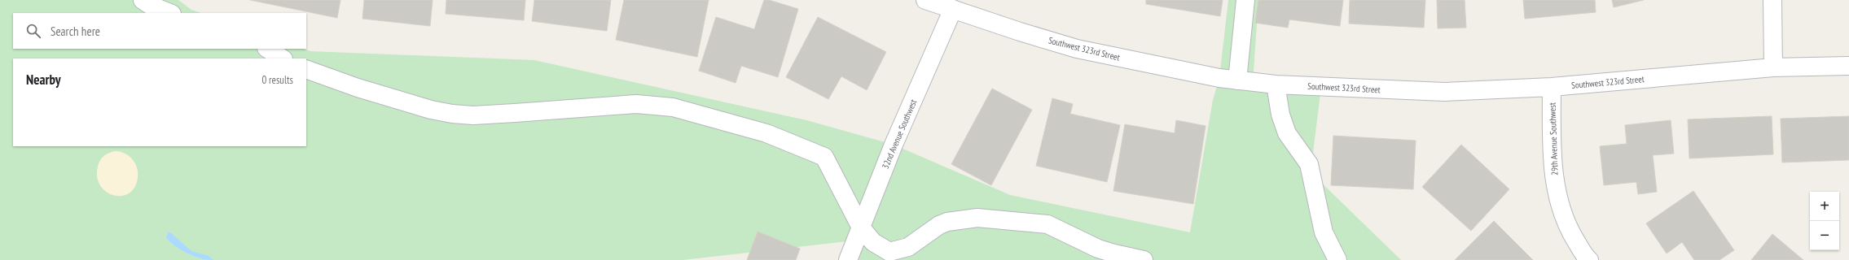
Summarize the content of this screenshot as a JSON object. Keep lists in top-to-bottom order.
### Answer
{
  "streets": {
    "street": ["Southwest 323rd Street", "32nd Avenue Southwest", "29th Avenue Southwest"]
  },
  "crossings": [
    ["Southwest 323rd Street", "32nd Avenue Southwest"],
    ["Southwest 323rd Street", "29th Avenue Southwest"]
  ],
  "page": {
    "search": "Search here",
    "heading": ["Nearby", "0 results"],
    "map_buttons": ["+", "−"]
  }
}
